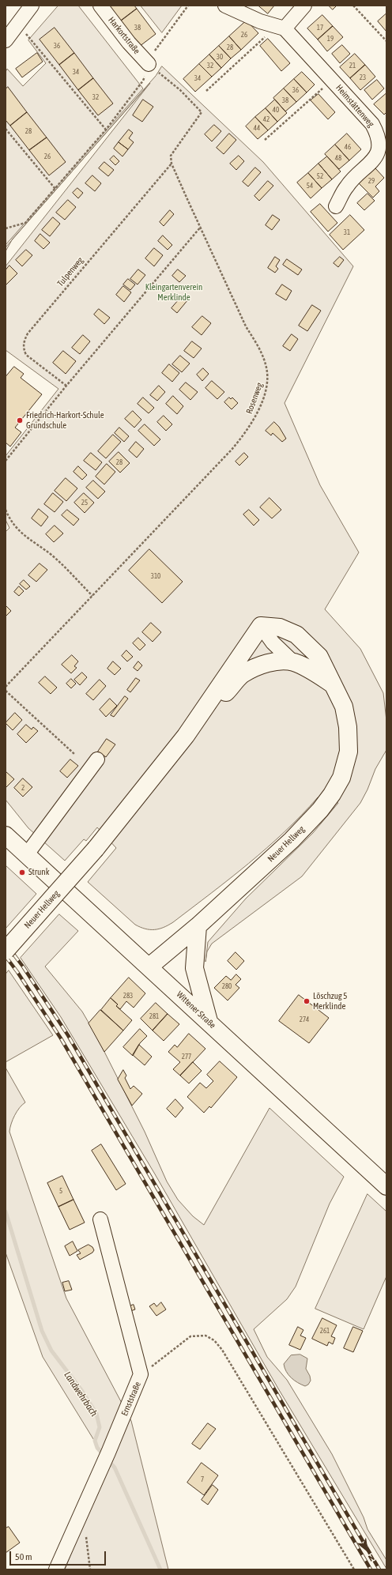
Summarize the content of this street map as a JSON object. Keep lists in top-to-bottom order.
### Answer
{
  "streets": {
    "main road": ["Neuer Hellweg", "Wittener Straße"],
    "street": ["Harkortstraße", "Heimstättenweg", "Ernststraße"],
    "path": ["Tulpenweg", "Rosenweg"]
  },
  "crossings": [
    ["Tulpenweg", "Rosenweg"],
    ["Neuer Hellweg", "Wittener Straße"]
  ],
  "water": ["Landwehrbach"],
  "parks": ["Kleingartenverein Merklinde"],
  "places": ["Friedrich-Harkort-Schule Grundschule", "Strunk", "Löschzug 5 Merklinde"],
  "house_numbers": [
    "38",
    "17",
    "26",
    "19",
    "36",
    "28",
    "30",
    "32",
    "21",
    "34",
    "23",
    "34",
    "36",
    "32",
    "38",
    "40",
    "42",
    "44",
    "28",
    "46",
    "26",
    "48",
    "52",
    "29",
    "54",
    "31",
    "28",
    "25",
    "310",
    "2",
    "280",
    "283",
    "281",
    "274",
    "277",
    "5",
    "261",
    "7"
  ],
  "scale_bar": "50 m",
  "north": "bottom right"
}
